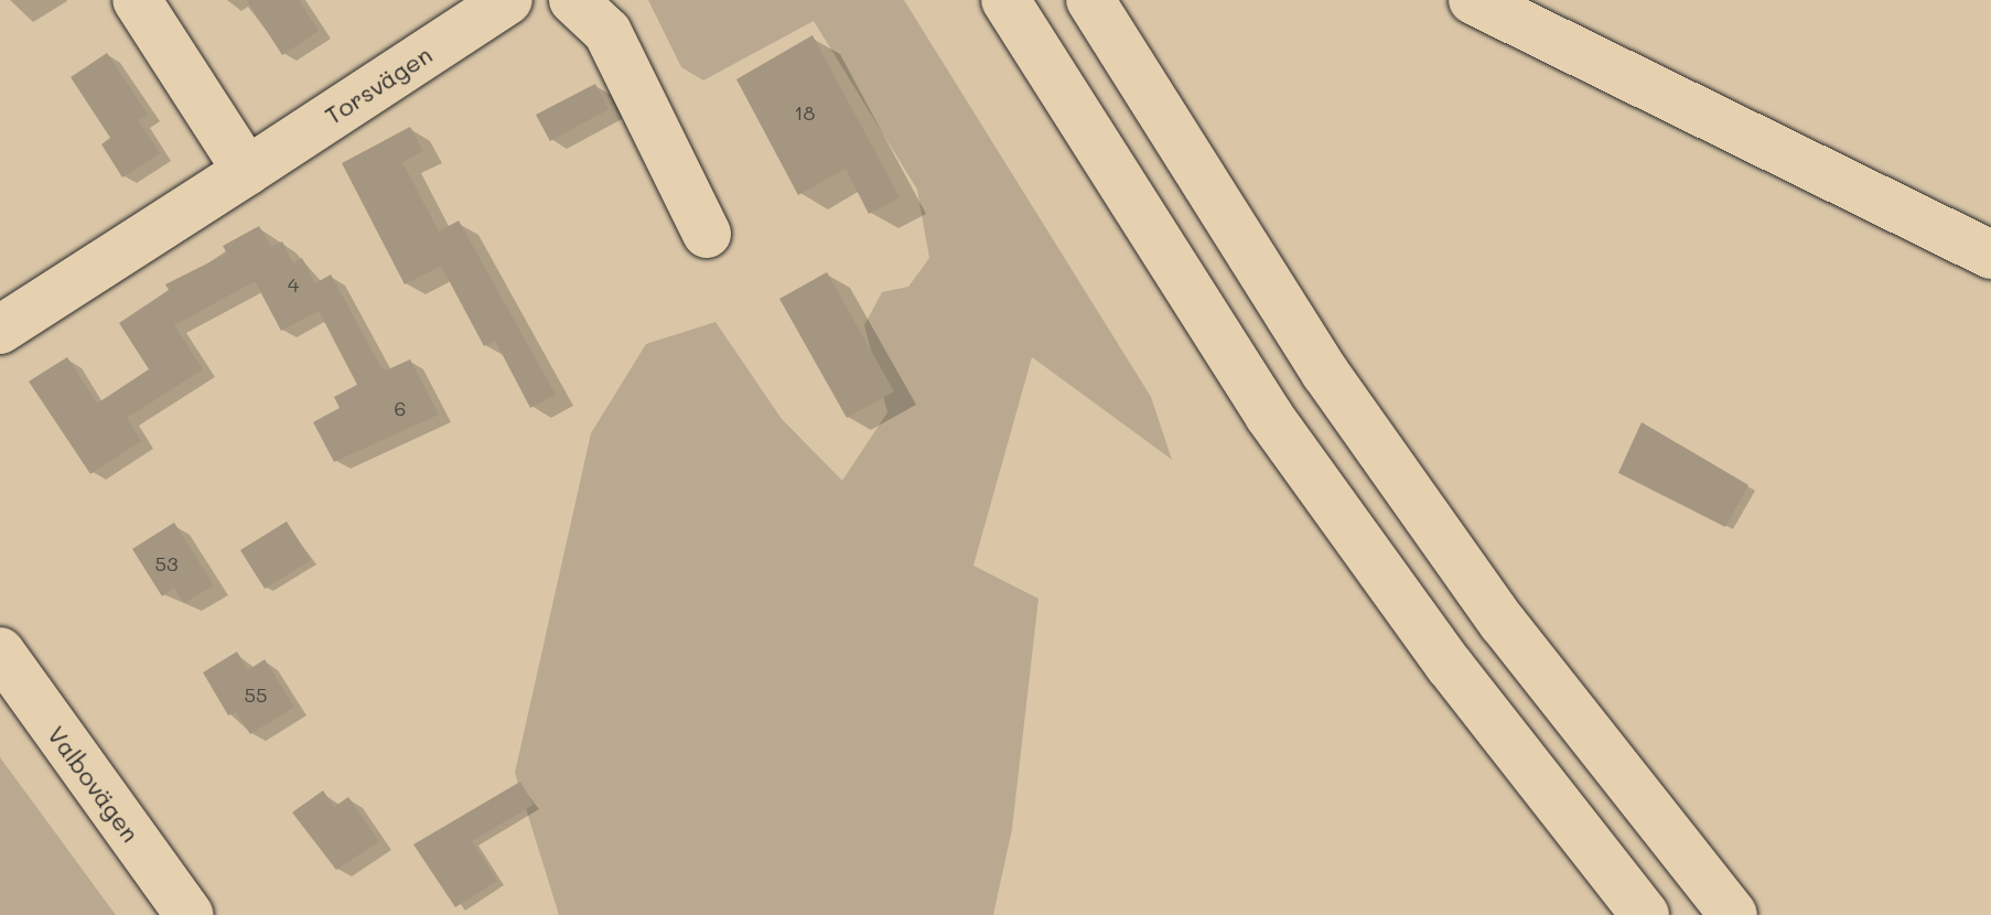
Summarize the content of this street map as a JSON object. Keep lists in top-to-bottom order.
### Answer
{
  "streets": {
    "main road": ["Torsvägen", "Valbovägen"]
  },
  "house_numbers": [
    "18",
    "4",
    "6",
    "53",
    "55"
  ]
}
